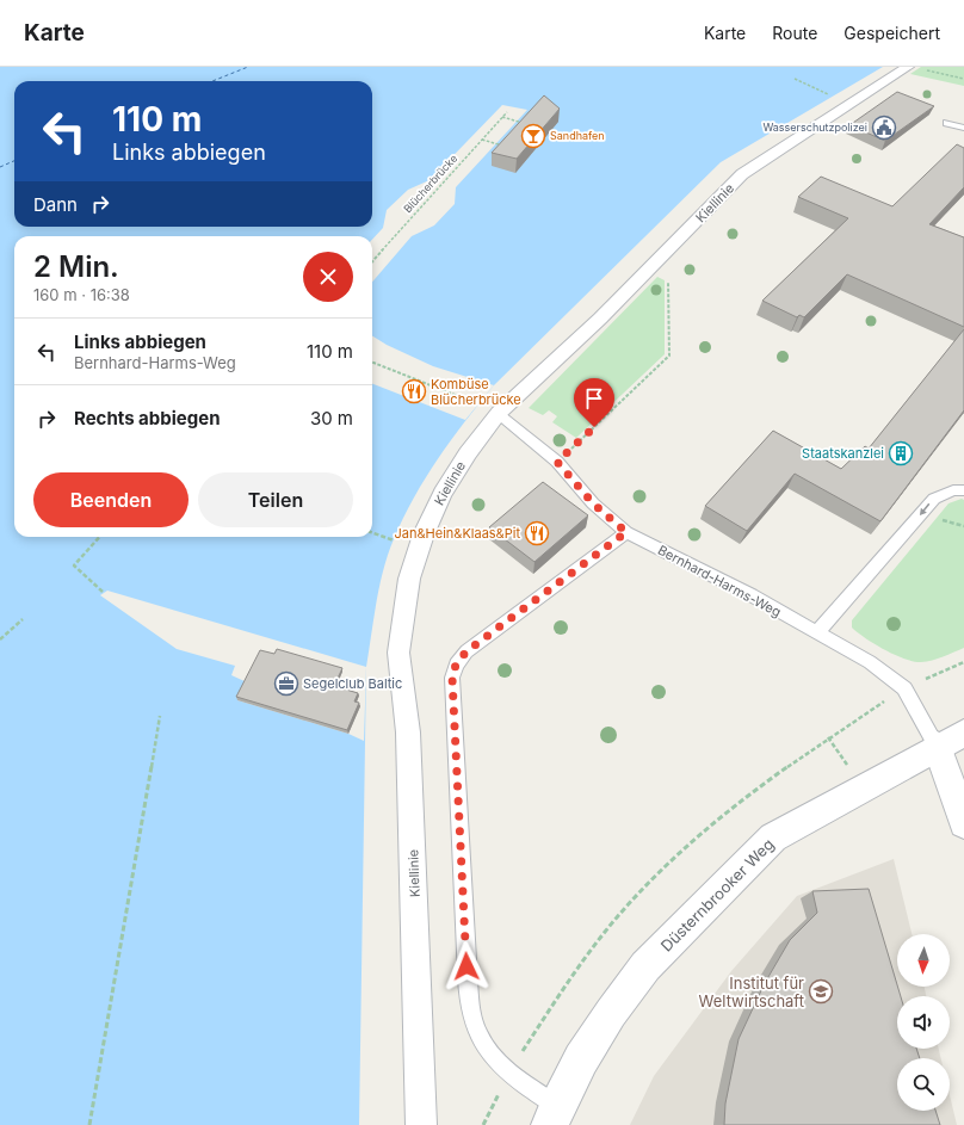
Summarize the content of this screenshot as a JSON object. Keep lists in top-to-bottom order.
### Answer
{
  "streets": {
    "street": ["Kiellinie", "Düsternbrooker Weg"],
    "lane": ["Bernhard-Harms-Weg"],
    "path": ["Blücherbrücke"]
  },
  "crossings": [
    ["Kiellinie", "Bernhard-Harms-Weg"],
    ["Bernhard-Harms-Weg", "Düsternbrooker Weg"]
  ],
  "places": {
    "public building": ["Wasserschutzpolizei"],
    "bar": ["Sandhafen"],
    "restaurant": ["Kombüse Blücherbrücke", "Jan&Hein&Klaas&Pit"],
    "building": ["Staatskanzlei"],
    "office": ["Segelclub Baltic"],
    "school or university": ["Institut für Weltwirtschaft"]
  },
  "north": "bottom",
  "page": {
    "header": "Karte",
    "nav": ["Karte", "Route", "Gespeichert"],
    "turn": ["110 m", "Links abbiegen"],
    "then": "Dann",
    "heading": ["2 Min.", "160 m · 16:38"],
    "list": [
      {
        "name": "Links abbiegen",
        "note": "Bernhard-Harms-Weg",
        "value": "110 m"
      },
      {
        "name": "Rechts abbiegen",
        "value": "30 m"
      }
    ],
    "buttons": ["Beenden", "Teilen"]
  }
}
